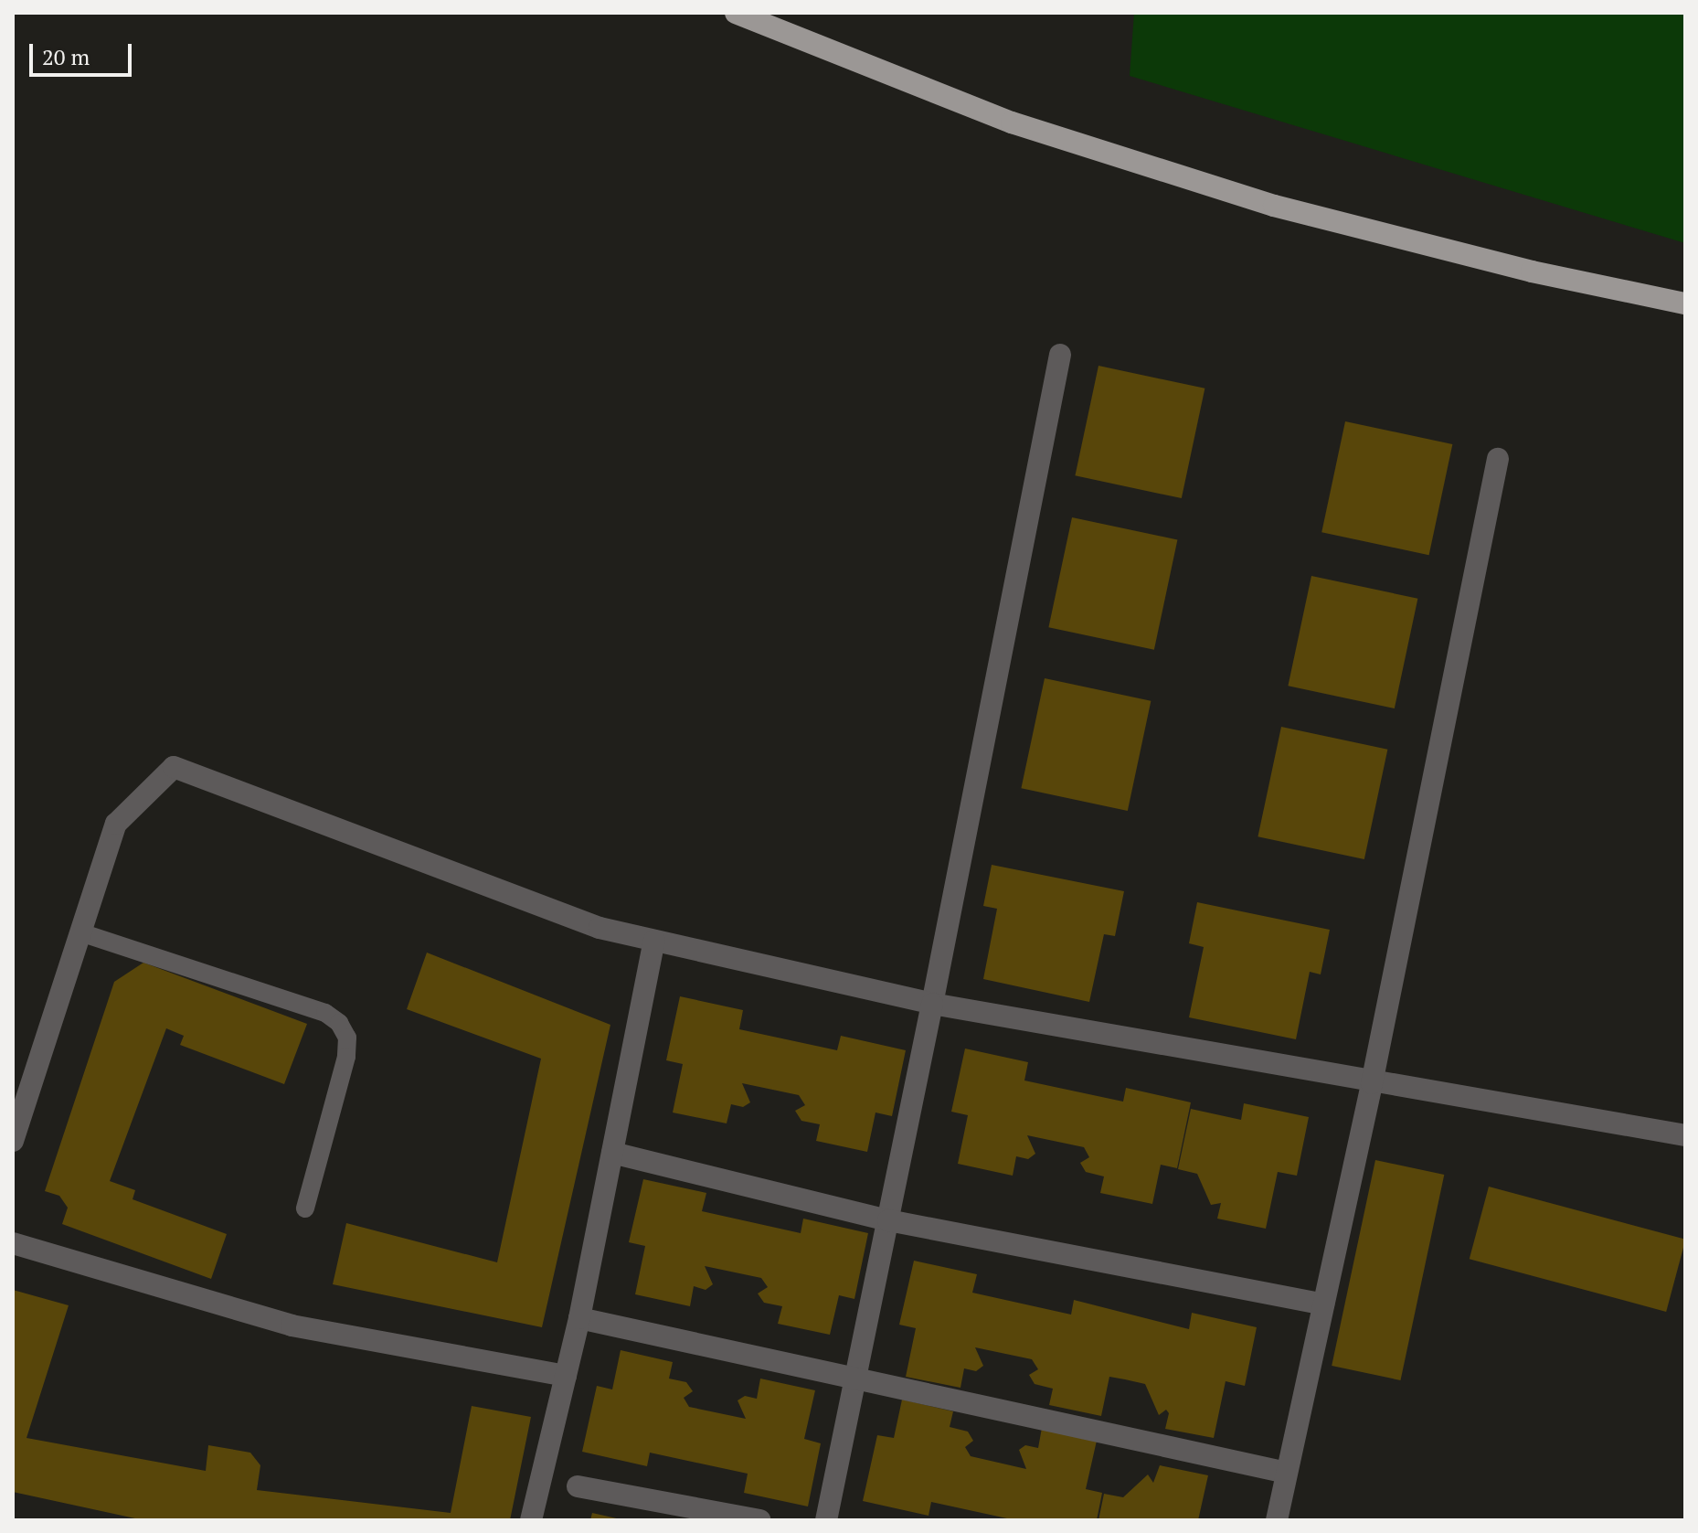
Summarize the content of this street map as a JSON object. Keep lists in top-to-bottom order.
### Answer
{
  "scale_bar": "20 m"
}
